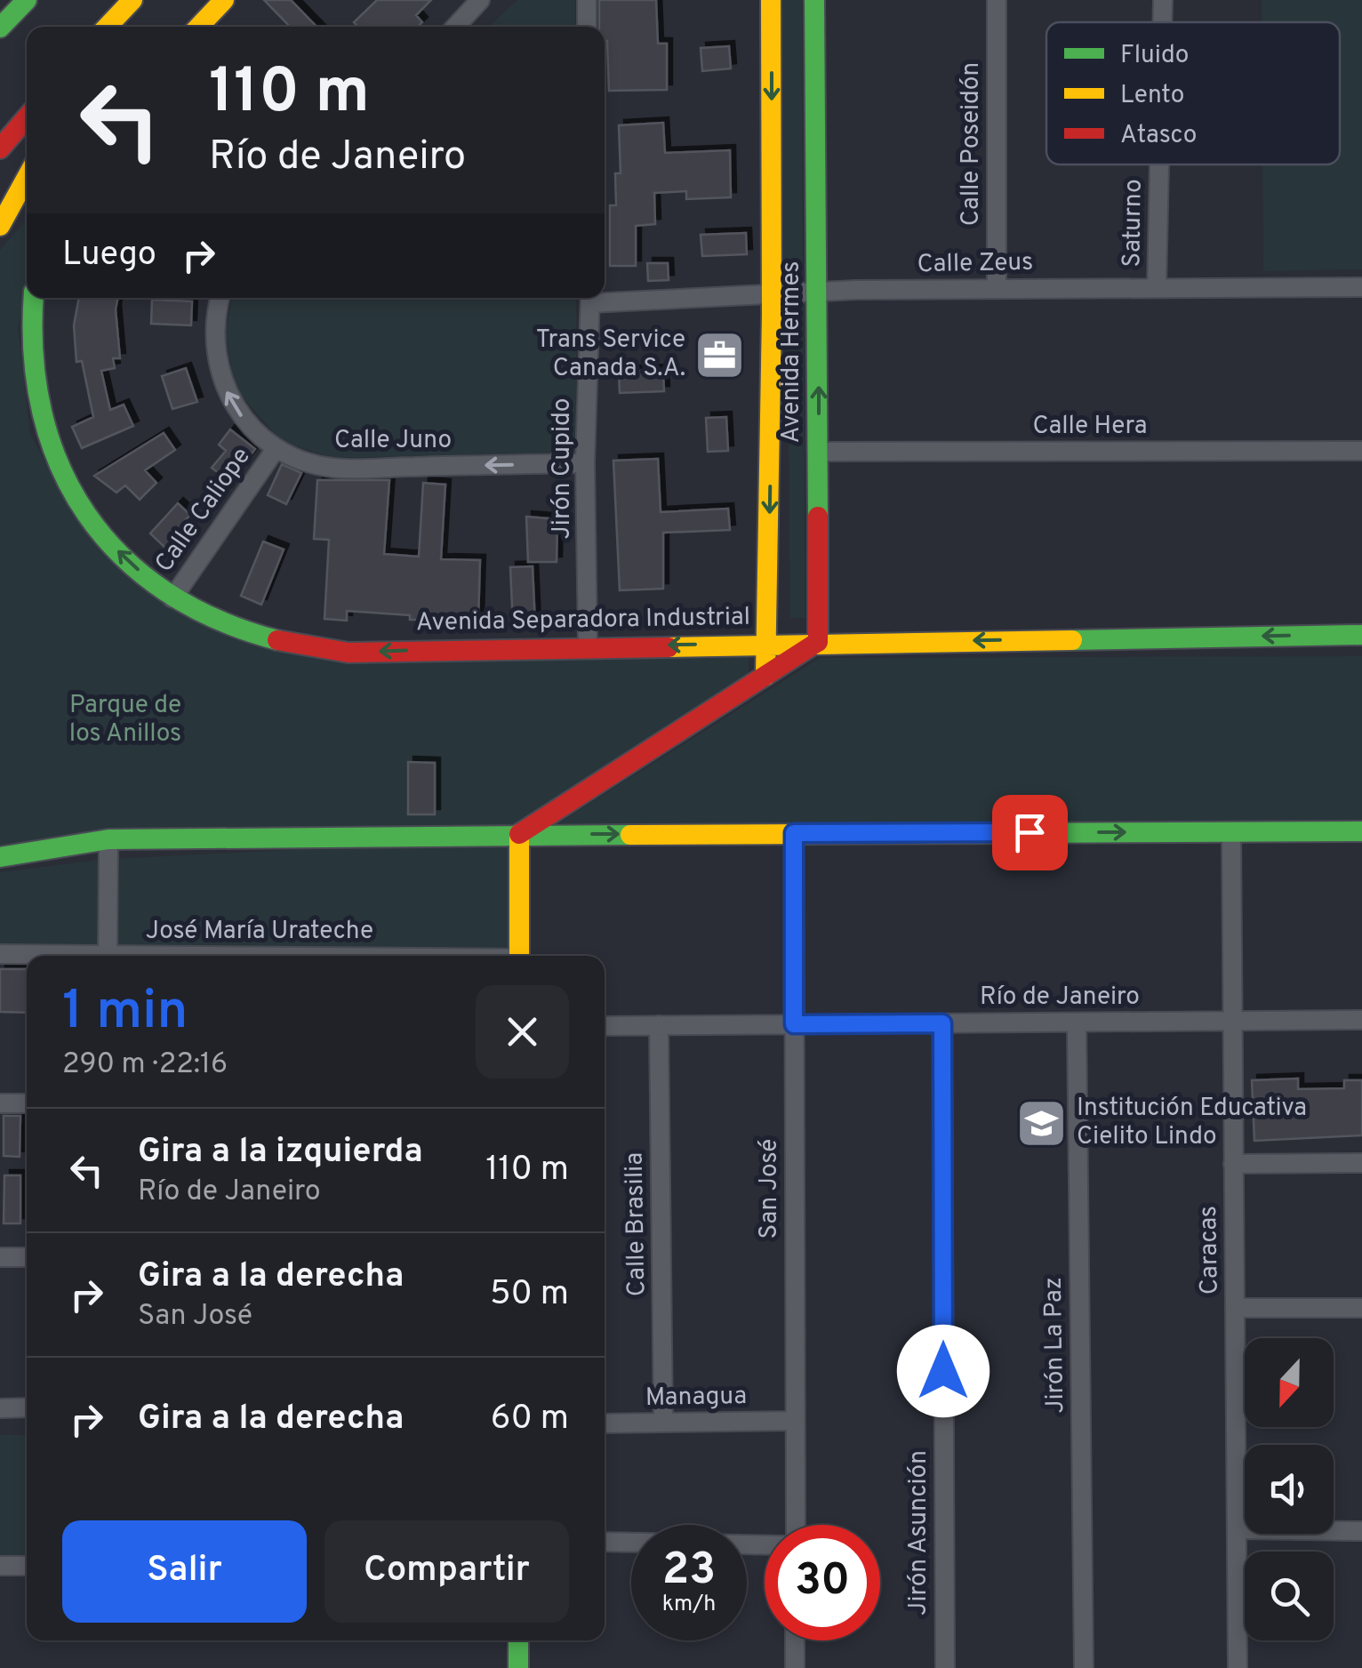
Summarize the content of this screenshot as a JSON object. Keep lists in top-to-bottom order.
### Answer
{
  "streets": {
    "main road": ["Avenida Hermes", "Avenida Separadora Industrial"],
    "street": [
      "Calle Poseidón",
      "Saturno",
      "Calle Zeus",
      "Calle Hera",
      "Calle Juno",
      "Jirón Cupido",
      "Calle Caliope",
      "José María Urateche",
      "Río de Janeiro",
      "San José",
      "Calle Brasilia",
      "Caracas",
      "Jirón La Paz",
      "Managua",
      "Jirón Asunción"
    ]
  },
  "crossings": [
    ["Calle Poseidón", "Calle Zeus"],
    ["Saturno", "Calle Zeus"],
    ["Calle Zeus", "Avenida Hermes"],
    ["Avenida Hermes", "Calle Hera"],
    ["Avenida Hermes", "Avenida Separadora Industrial"],
    ["Calle Juno", "Jirón Cupido"],
    ["Calle Juno", "Calle Caliope"],
    ["Jirón Cupido", "Avenida Separadora Industrial"],
    ["Calle Caliope", "Avenida Separadora Industrial"],
    ["Río de Janeiro", "San José"],
    ["Río de Janeiro", "Calle Brasilia"],
    ["Río de Janeiro", "Caracas"],
    ["Río de Janeiro", "Jirón La Paz"],
    ["Río de Janeiro", "Jirón Asunción"],
    ["San José", "Managua"],
    ["Calle Brasilia", "Managua"]
  ],
  "one_way": ["Calle Juno", "Avenida Separadora Industrial"],
  "parks": ["Parque de los Anillos"],
  "places": {
    "office": ["Trans Service Canada S.A."],
    "school or university": ["Institución Educativa Cielito Lindo"]
  },
  "legend": ["Fluido", "Lento", "Atasco"],
  "north": "bottom",
  "page": {
    "turn": ["110 m", "Río de Janeiro"],
    "then": "Luego",
    "heading": ["1 min", "290 m · 22:16"],
    "list": [
      {
        "name": "Gira a la izquierda",
        "note": "Río de Janeiro",
        "value": "110 m"
      },
      {
        "name": "Gira a la derecha",
        "note": "San José",
        "value": "50 m"
      },
      {
        "name": "Gira a la derecha",
        "value": "60 m"
      }
    ],
    "buttons": ["Salir", "Compartir"],
    "speed": "23 km/h",
    "limit": "30"
  }
}
